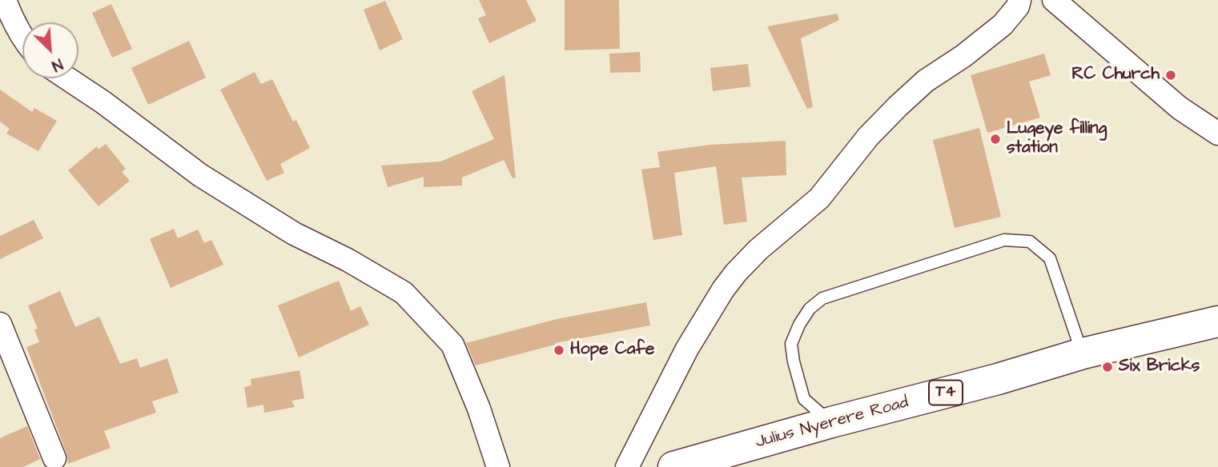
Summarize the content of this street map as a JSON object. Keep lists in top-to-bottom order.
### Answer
{
  "streets": {
    "highway": ["T4", "Julius Nyerere Road"]
  },
  "places": [
    "RC Church",
    "Lugeye filling station",
    "Hope Cafe",
    "Six Bricks"
  ],
  "north": "bottom right"
}
